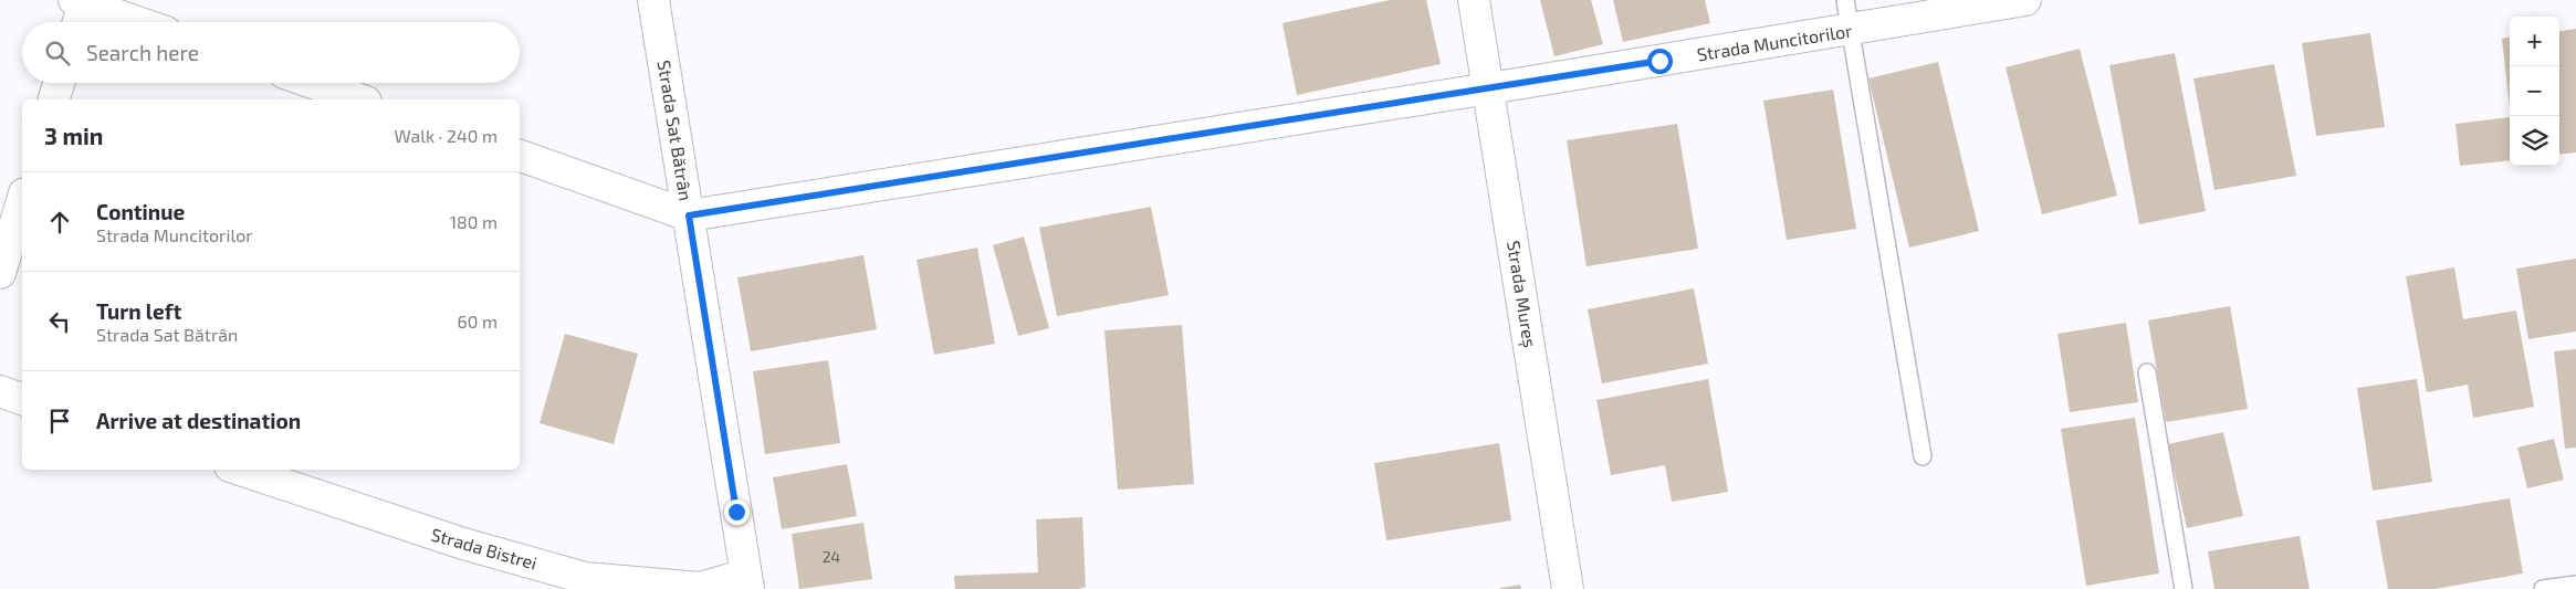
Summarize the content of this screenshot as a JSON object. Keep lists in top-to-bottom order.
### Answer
{
  "streets": {
    "street": [
      "Strada Muncitorilor",
      "Strada Sat Bătrân",
      "Strada Mureș",
      "Strada Bistrei"
    ]
  },
  "crossings": [
    ["Strada Muncitorilor", "Strada Sat Bătrân"],
    ["Strada Muncitorilor", "Strada Mureș"],
    ["Strada Sat Bătrân", "Strada Bistrei"]
  ],
  "house_numbers": ["24"],
  "page": {
    "map_buttons": ["+", "−"],
    "search": "Search here",
    "heading": ["3 min", "Walk · 240 m"],
    "list": [
      ["Continue", "Strada Muncitorilor", "180 m"],
      ["Turn left", "Strada Sat Bătrân", "60 m"],
      "Arrive at destination"
    ]
  }
}
